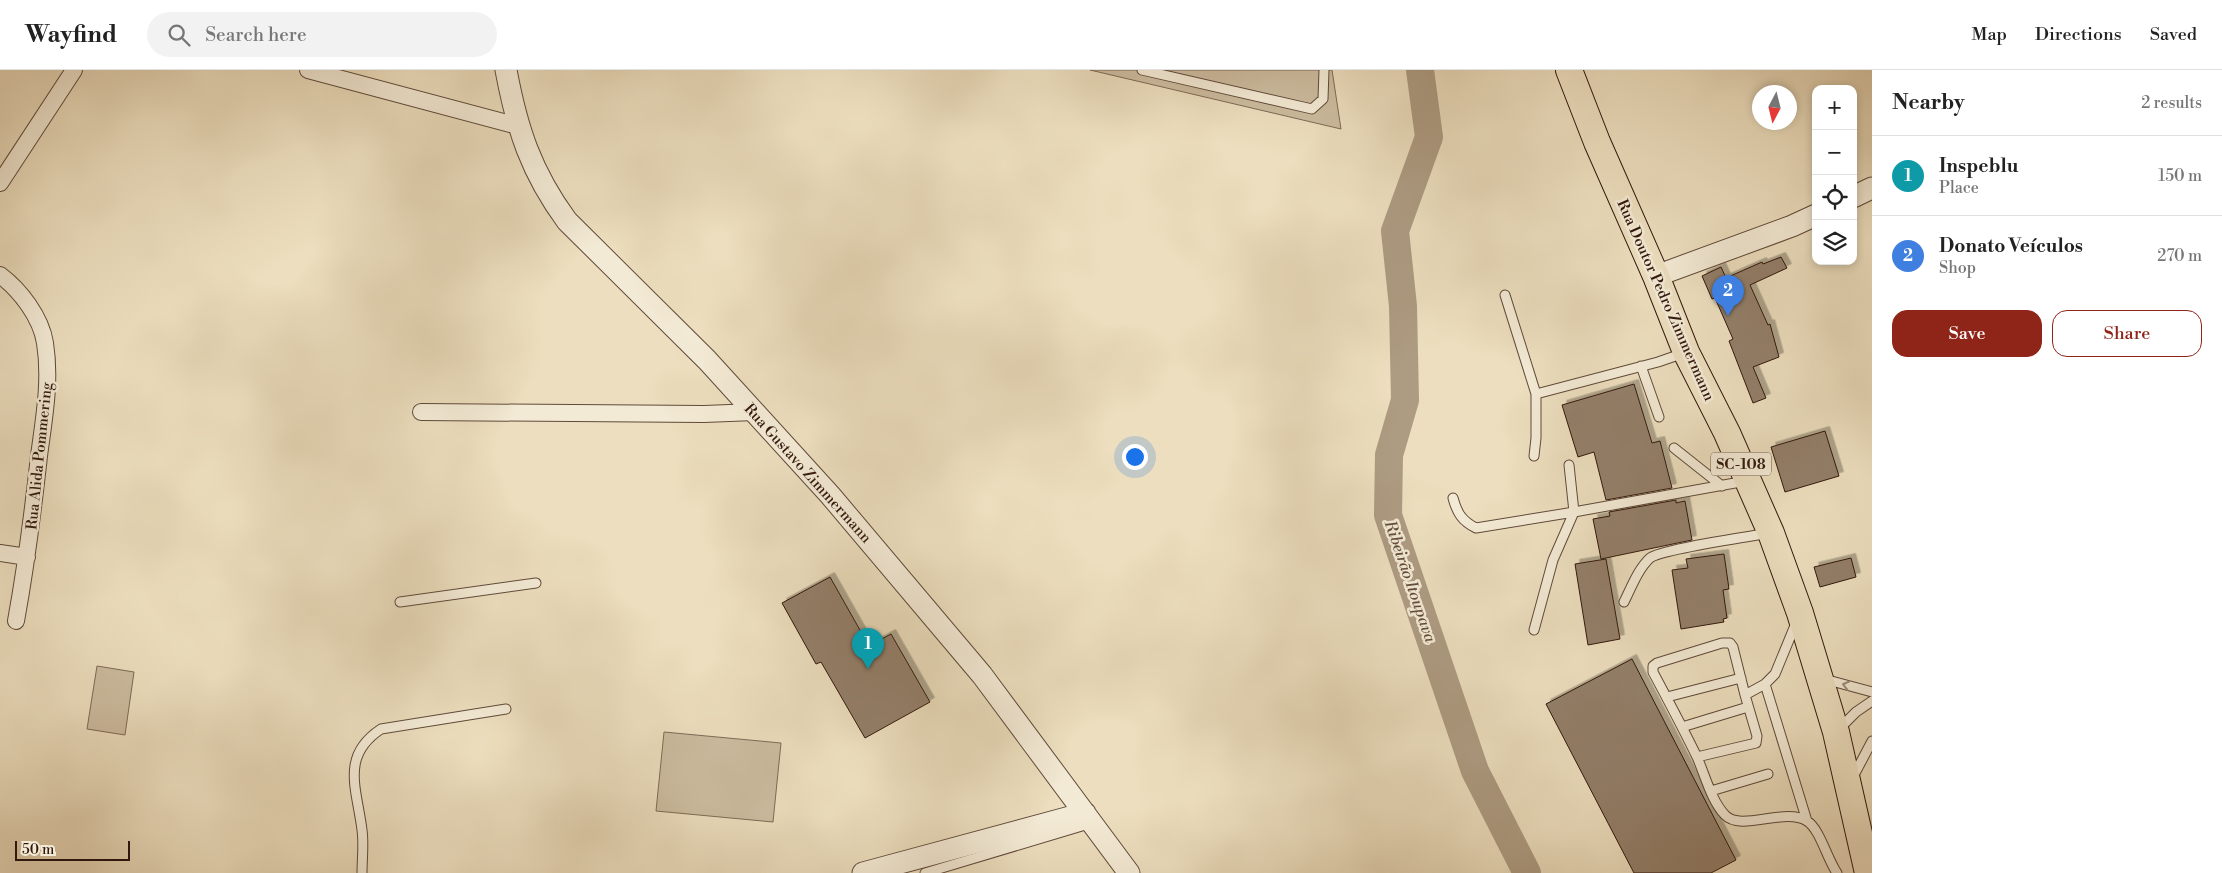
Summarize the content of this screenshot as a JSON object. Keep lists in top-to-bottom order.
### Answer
{
  "streets": {
    "main road": ["Rua Doutor Pedro Zimmermann", "SC-108"],
    "street": ["Rua Alida Pommering", "Rua Gustavo Zimmermann"]
  },
  "water": ["Ribeirão Itoupava"],
  "scale_bar": "50 m",
  "north": "bottom",
  "page": {
    "header": "Wayfind",
    "search": "Search here",
    "nav": ["Map", "Directions", "Saved"],
    "heading": ["Nearby", "2 results"],
    "map_buttons": ["+", "−"],
    "list": [
      {
        "mark": "1",
        "name": "Inspeblu",
        "note": "Place",
        "value": "150 m"
      },
      {
        "mark": "2",
        "name": "Donato Veículos",
        "note": "Shop",
        "value": "270 m"
      }
    ],
    "pins": ["2", "1"],
    "buttons": ["Save", "Share"],
    "scale": "50 m"
  }
}
